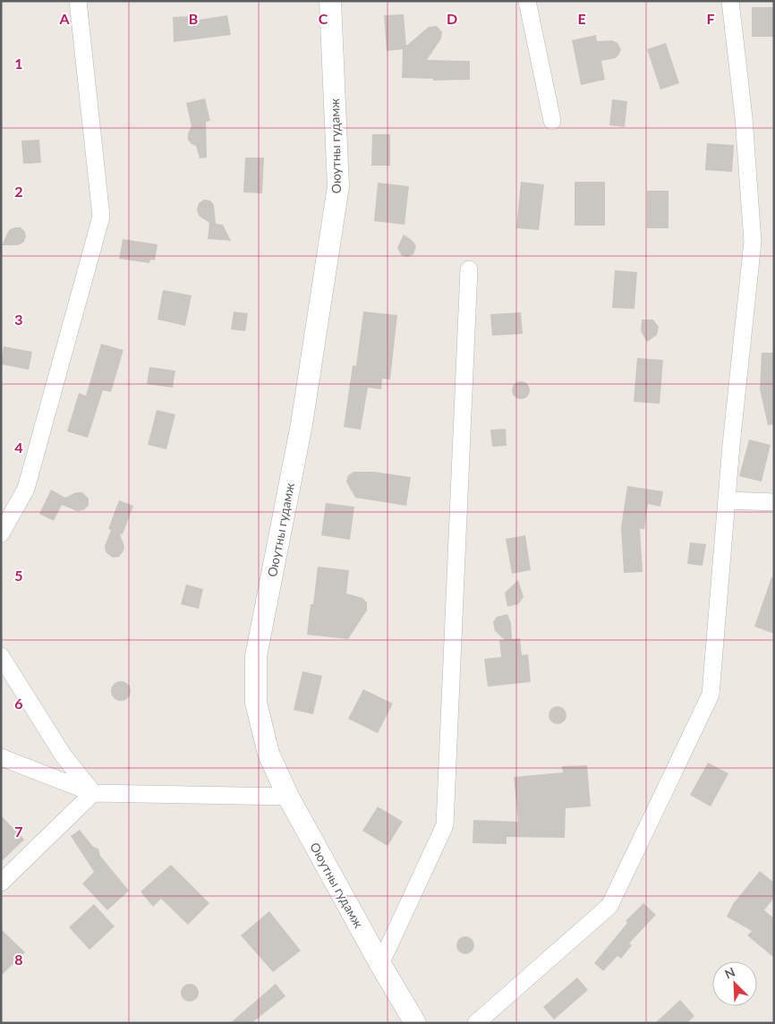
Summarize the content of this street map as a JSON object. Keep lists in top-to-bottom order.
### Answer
{
  "streets": {
    "street": ["Оюутны гудамж"]
  },
  "north": "top left",
  "grid": {
    "columns": [
      "A",
      "B",
      "C",
      "D",
      "E",
      "F"
    ],
    "rows": [
      "1",
      "2",
      "3",
      "4",
      "5",
      "6",
      "7",
      "8"
    ]
  }
}
